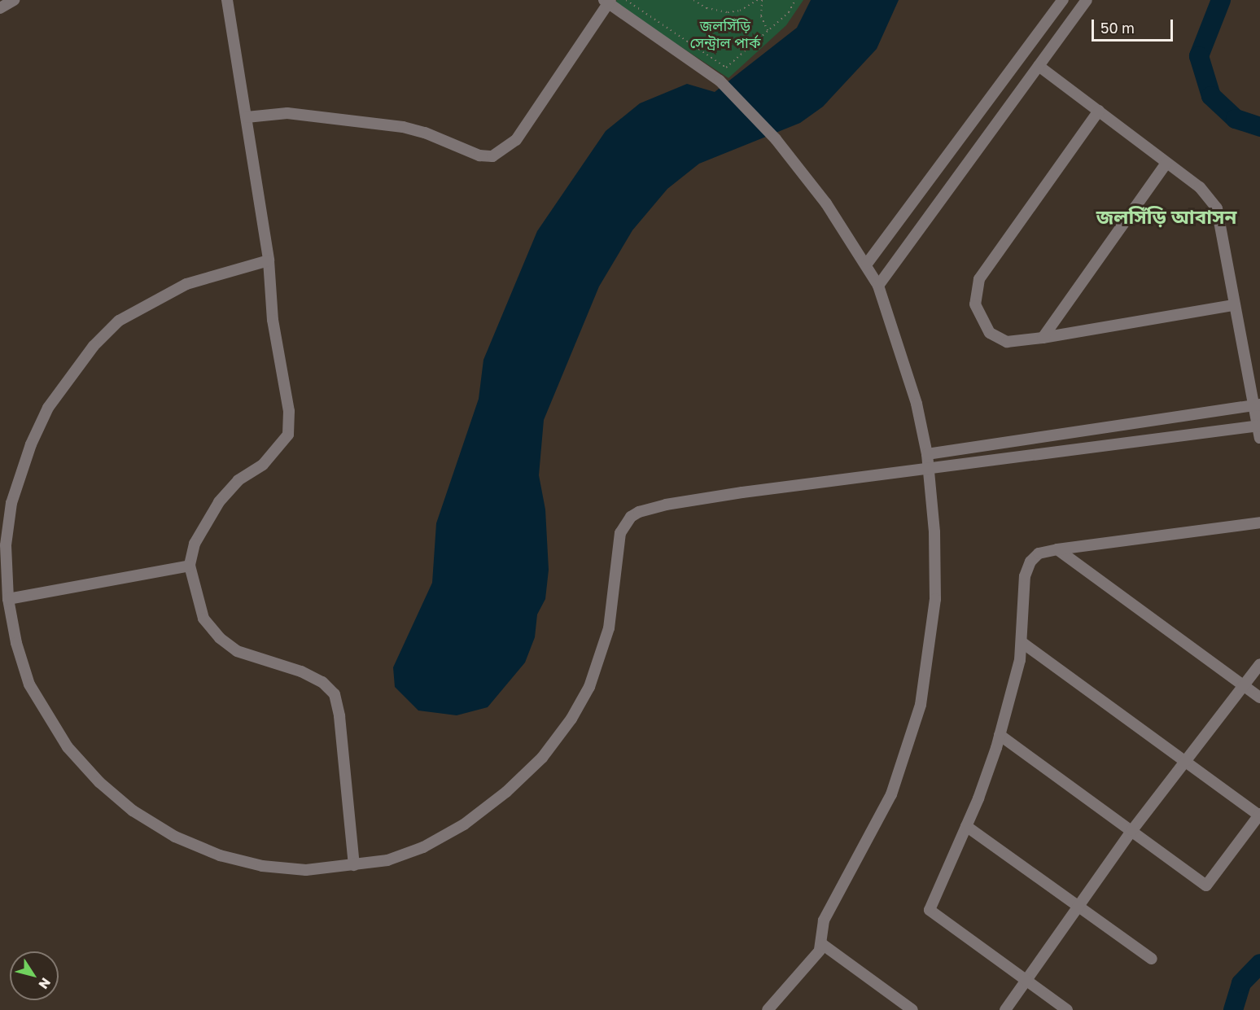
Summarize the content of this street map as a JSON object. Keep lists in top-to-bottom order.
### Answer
{
  "districts": ["জলসিঁড়ি আবাসন"],
  "parks": ["জলসিঁড়ি সেন্ট্রাল পার্ক"],
  "scale_bar": "50 m",
  "north": "bottom right"
}
